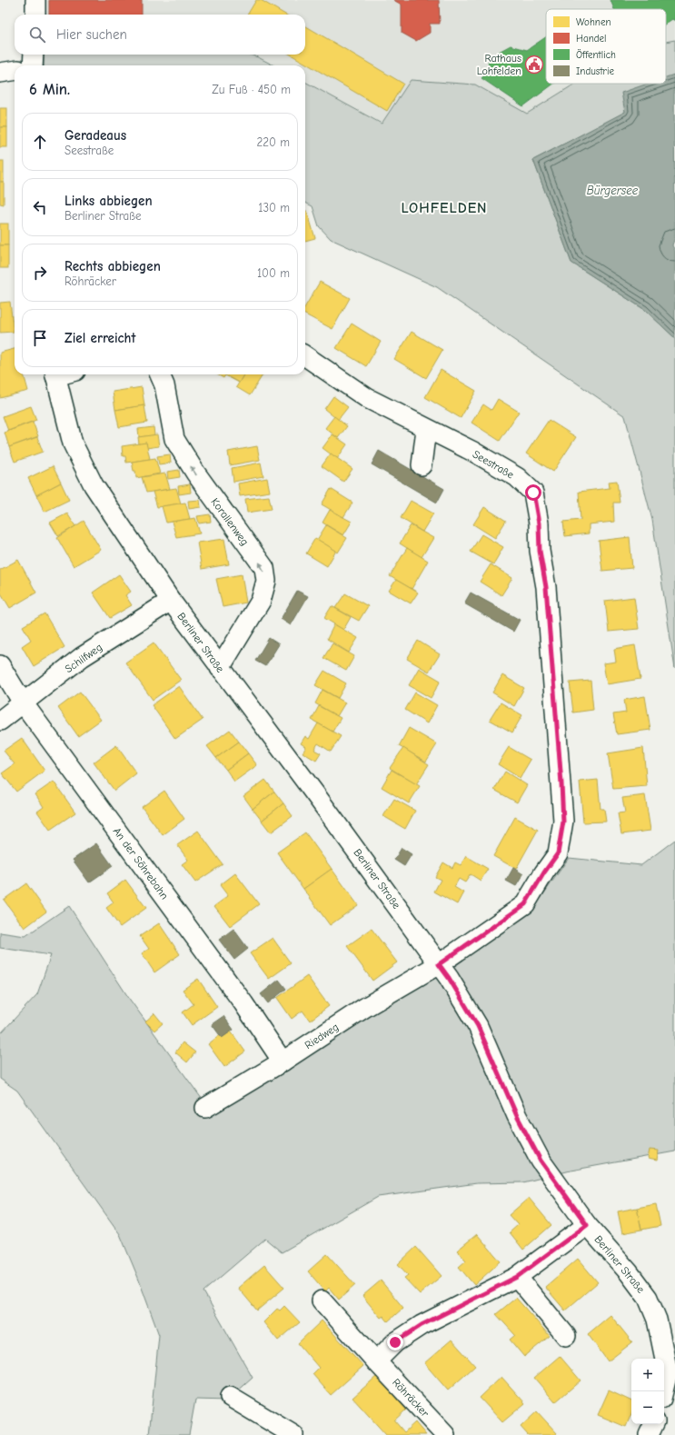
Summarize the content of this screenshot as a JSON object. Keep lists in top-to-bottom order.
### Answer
{
  "streets": {
    "street": [
      "Seestraße",
      "Korallenweg",
      "Berliner Straße",
      "Schilfweg",
      "An der Söhrebahn",
      "Riedweg",
      "Röhräcker"
    ]
  },
  "crossings": [
    ["Seestraße", "Berliner Straße"],
    ["Seestraße", "Riedweg"],
    ["Korallenweg", "Berliner Straße"],
    ["Berliner Straße", "Schilfweg"],
    ["Berliner Straße", "Riedweg"],
    ["Schilfweg", "An der Söhrebahn"],
    ["An der Söhrebahn", "Riedweg"]
  ],
  "one_way": ["Korallenweg"],
  "districts": ["LOHFELDEN"],
  "water": ["Bürgersee"],
  "places": {
    "public building": ["Rathaus Lohfelden"]
  },
  "legend": [
    "Wohnen",
    "Handel",
    "Öffentlich",
    "Industrie"
  ],
  "page": {
    "search": "Hier suchen",
    "heading": ["6 Min.", "Zu Fuß · 450 m"],
    "list": [
      ["Geradeaus", "Seestraße", "220 m"],
      ["Links abbiegen", "Berliner Straße", "130 m"],
      ["Rechts abbiegen", "Röhräcker", "100 m"],
      "Ziel erreicht"
    ],
    "map_buttons": ["+", "−"]
  }
}
